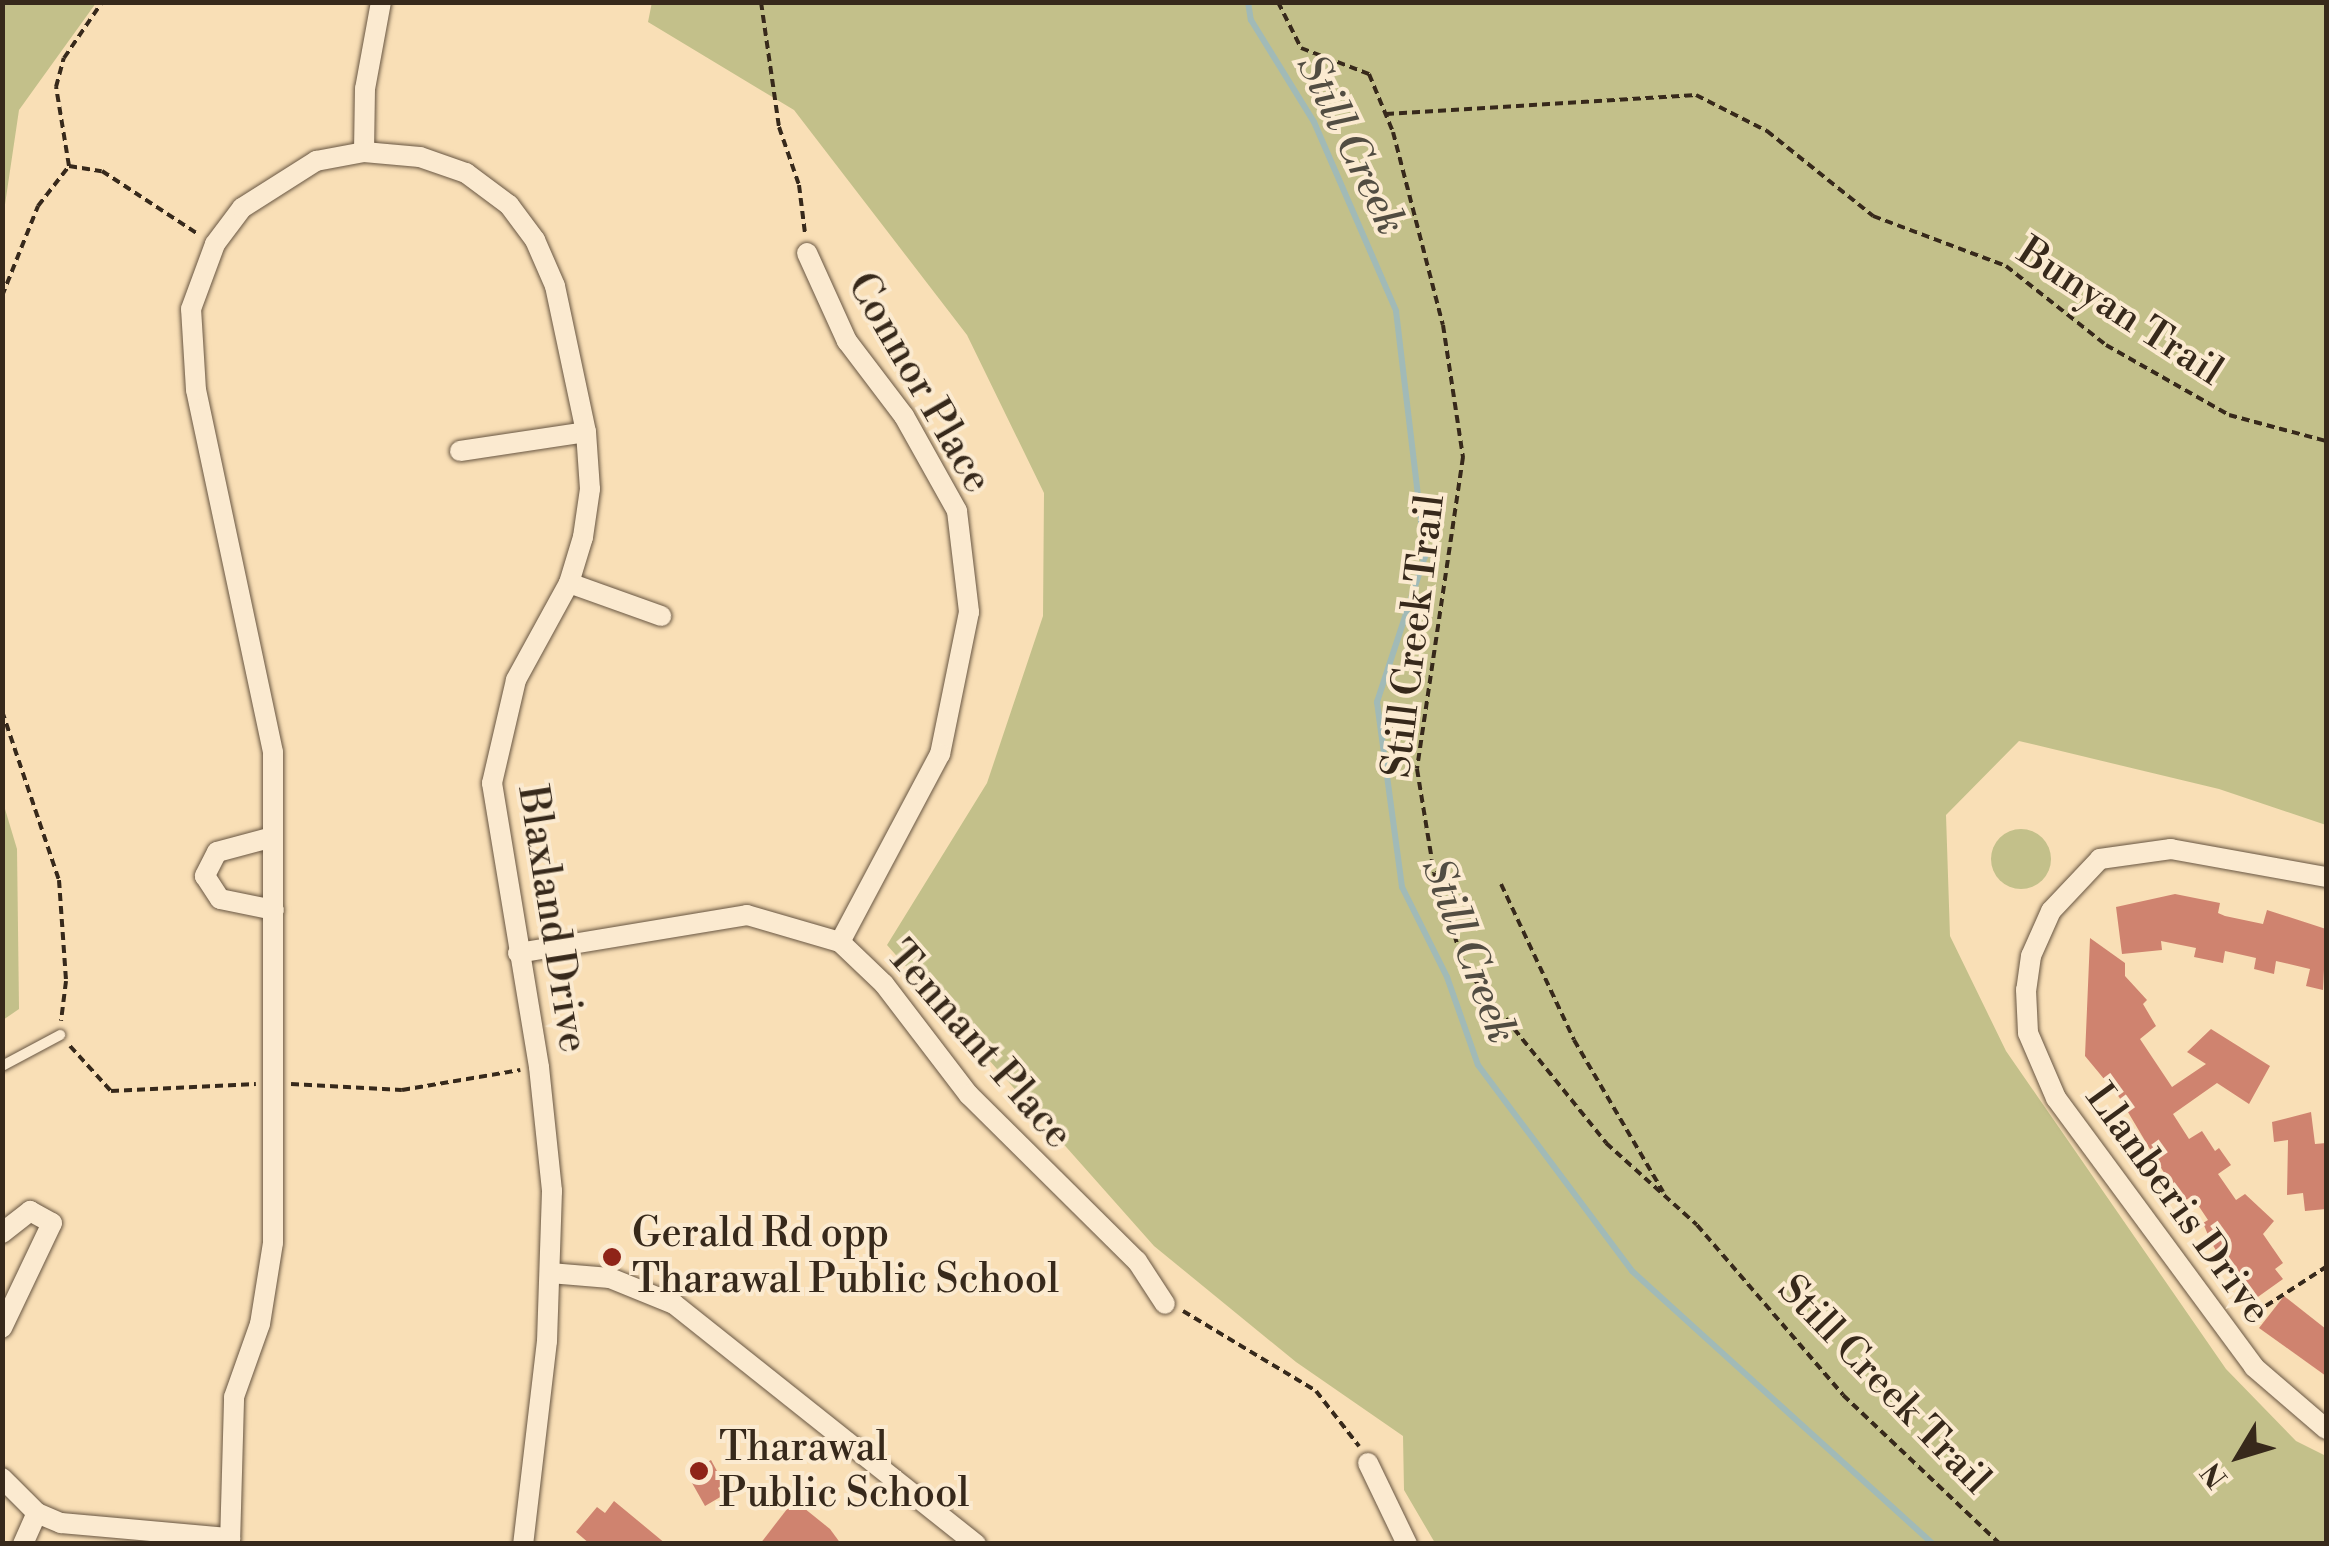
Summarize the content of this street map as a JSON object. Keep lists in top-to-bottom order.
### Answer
{
  "streets": {
    "street": [
      "Connor Place",
      "Blaxland Drive",
      "Tennant Place",
      "Llanberis Drive"
    ],
    "path": ["Bunyan Trail", "Still Creek Trail"]
  },
  "crossings": [
    ["Bunyan Trail", "Still Creek Trail"],
    ["Connor Place", "Tennant Place"],
    ["Blaxland Drive", "Tennant Place"]
  ],
  "water": ["Still Creek"],
  "places": ["Gerald Rd opp Tharawal Public School", "Tharawal Public School"],
  "north": "bottom left"
}
